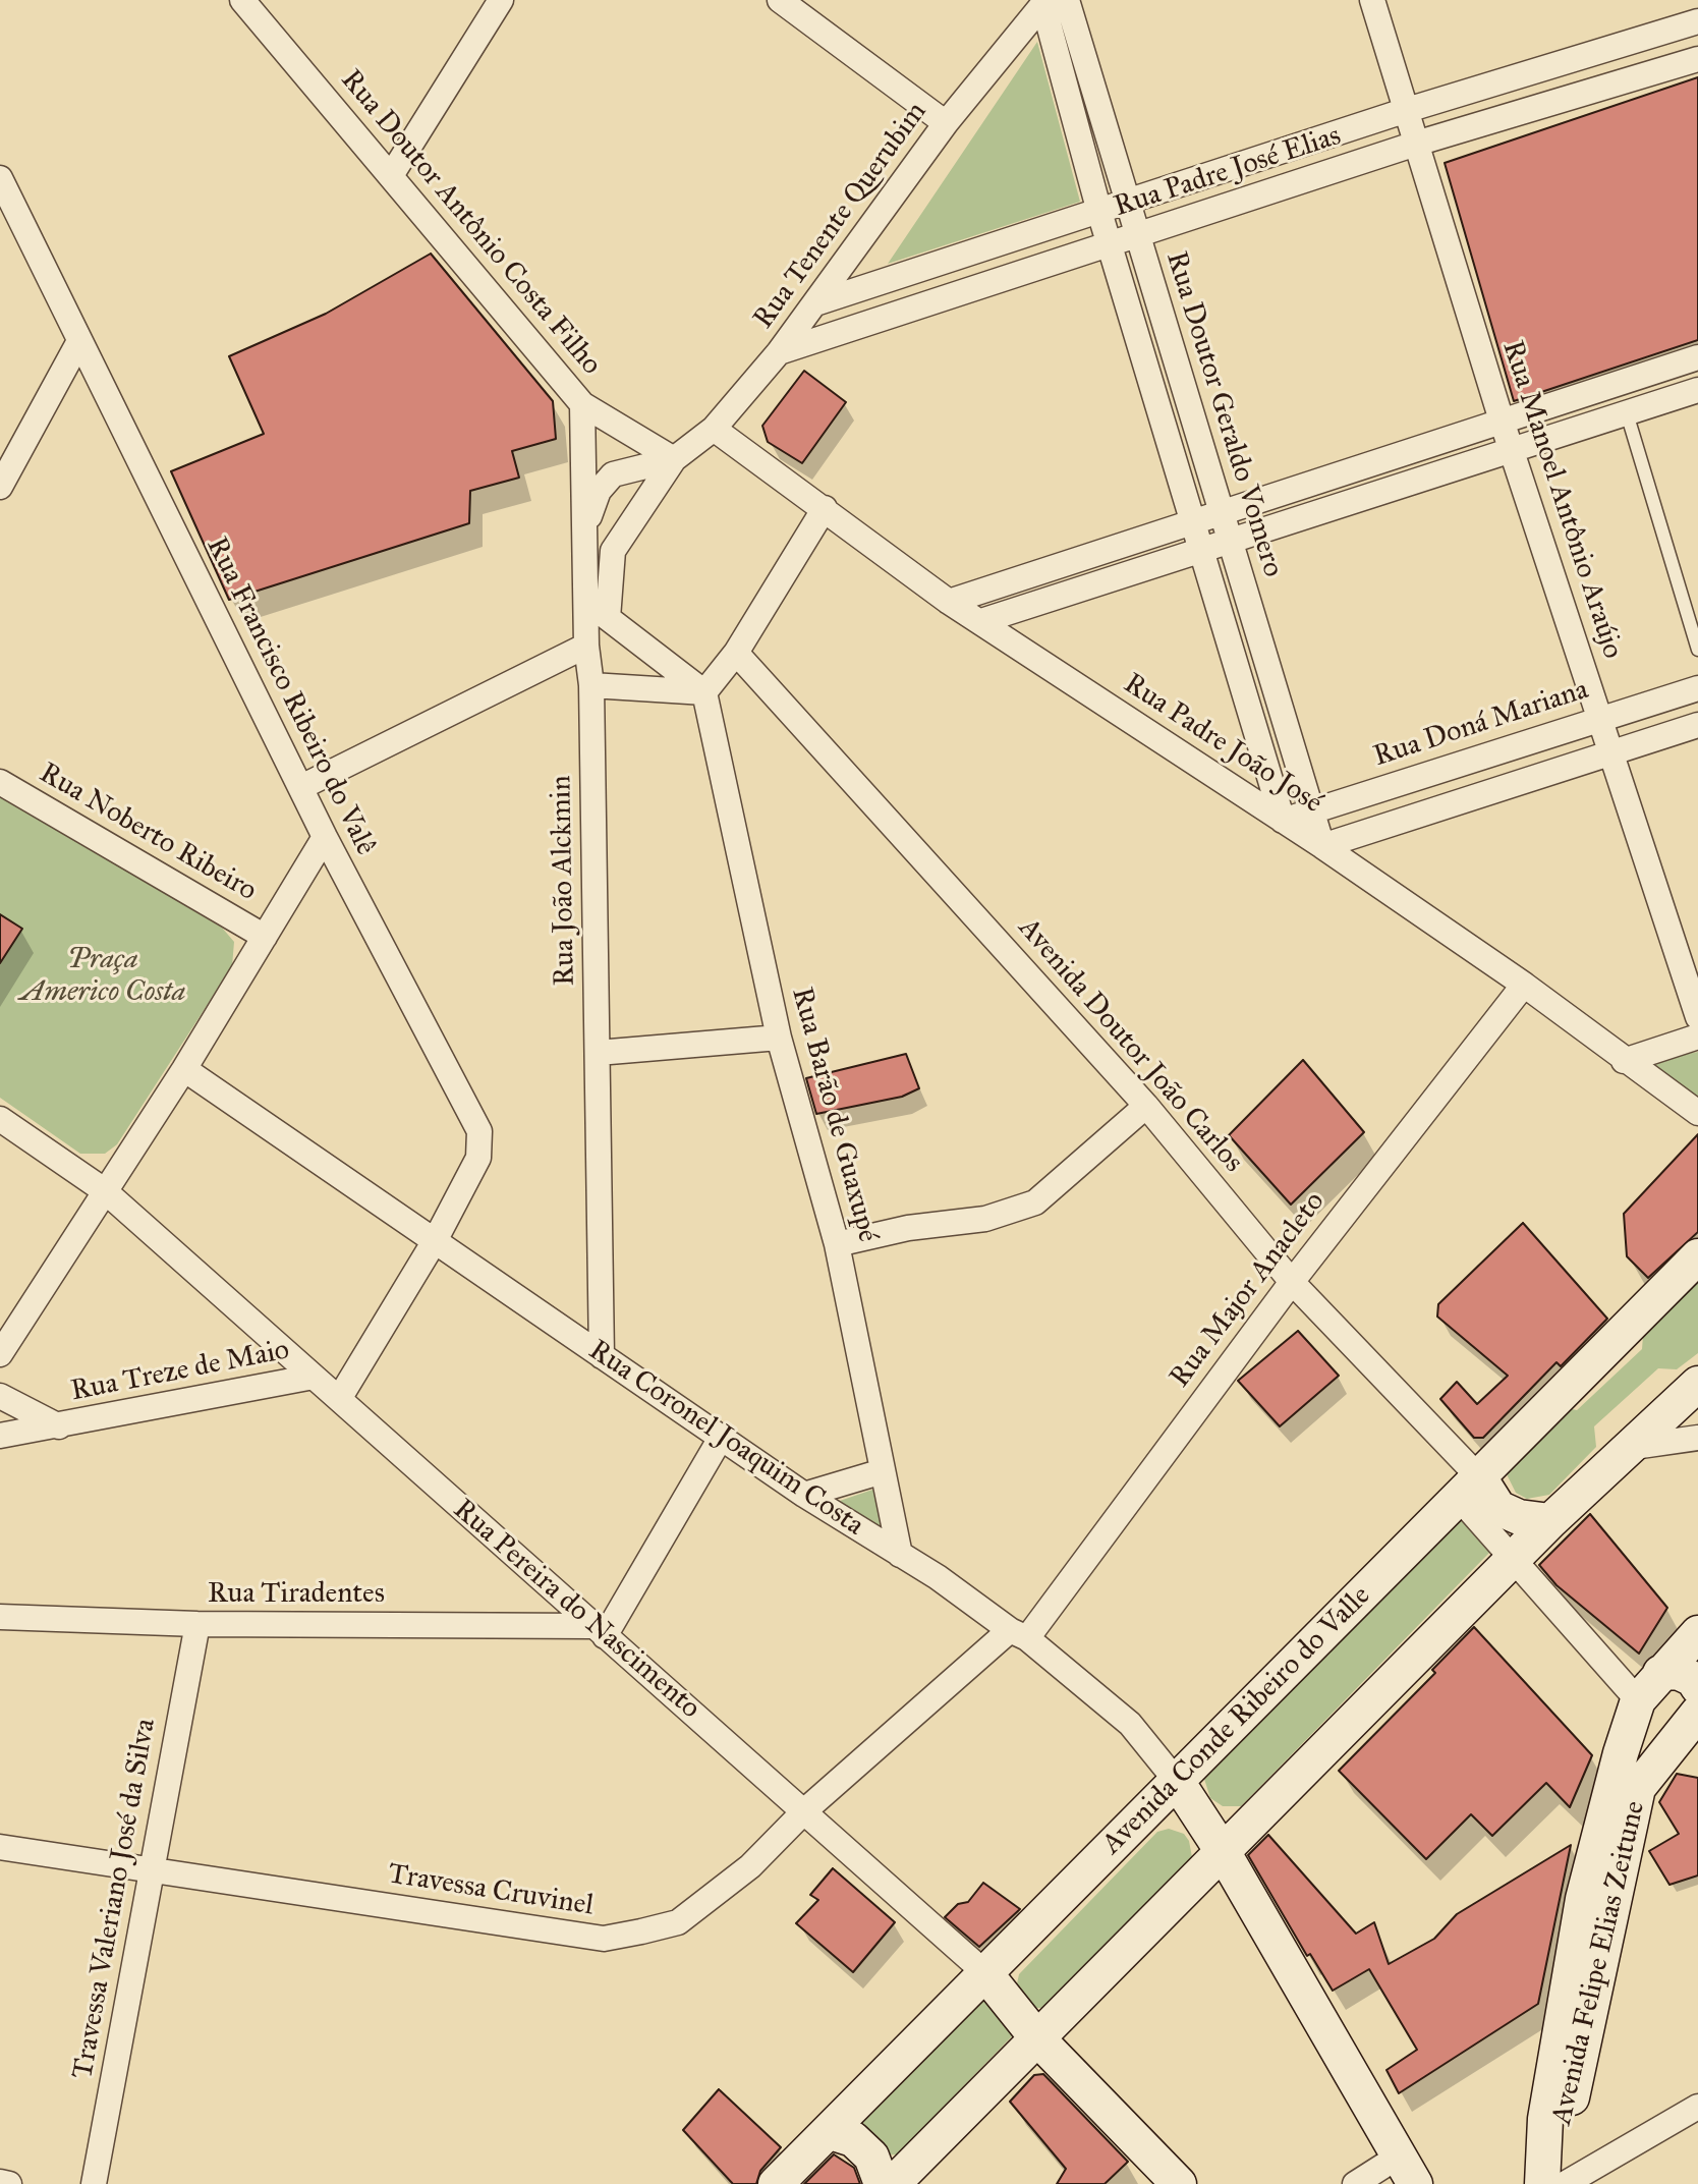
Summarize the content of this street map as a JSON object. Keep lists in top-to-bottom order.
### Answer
{
  "streets": {
    "main road": [
      "Rua Coronel Joaquim Costa",
      "Rua Pereira do Nascimento",
      "Avenida Conde Ribeiro do Valle",
      "Avenida Felipe Elias Zeitune"
    ],
    "street": [
      "Rua Padre José Elias",
      "Rua Tenente Querubim",
      "Rua Doutor Antônio Costa Filho",
      "Rua Doutor Geraldo Vomero",
      "Rua Manoel Antônio Araújo",
      "Rua Francisco Ribeiro do Valê",
      "Rua Doná Mariana",
      "Rua Padre João José",
      "Rua Noberto Ribeiro",
      "Rua João Alckmin",
      "Avenida Doutor João Carlos",
      "Rua Barão de Guaxupé",
      "Rua Major Anacleto",
      "Rua Treze de Maio",
      "Rua Tiradentes",
      "Travessa Cruvinel",
      "Travessa Valeriano José da Silva"
    ]
  },
  "crossings": [
    ["Rua Padre José Elias", "Rua Tenente Querubim"],
    ["Rua Padre José Elias", "Rua Doutor Geraldo Vomero"],
    ["Rua Padre José Elias", "Rua Manoel Antônio Araújo"],
    ["Rua Tenente Querubim", "Rua Doutor Antônio Costa Filho"],
    ["Rua Tenente Querubim", "Rua Doutor Geraldo Vomero"],
    ["Rua Tenente Querubim", "Rua Padre João José"],
    ["Rua Doutor Antônio Costa Filho", "Rua João Alckmin"],
    ["Rua Doutor Geraldo Vomero", "Rua Doná Mariana"],
    ["Rua Doutor Geraldo Vomero", "Rua Padre João José"],
    ["Rua Manoel Antônio Araújo", "Rua Doná Mariana"],
    ["Rua Francisco Ribeiro do Valê", "Rua Coronel Joaquim Costa"],
    ["Rua Francisco Ribeiro do Valê", "Rua Pereira do Nascimento"],
    ["Rua Doná Mariana", "Rua Padre João José"],
    ["Rua Padre João José", "Rua Major Anacleto"],
    ["Rua João Alckmin", "Rua Coronel Joaquim Costa"],
    ["Avenida Doutor João Carlos", "Rua Major Anacleto"],
    ["Avenida Doutor João Carlos", "Avenida Conde Ribeiro do Valle"],
    ["Avenida Doutor João Carlos", "Avenida Felipe Elias Zeitune"],
    ["Rua Barão de Guaxupé", "Rua Coronel Joaquim Costa"],
    ["Rua Major Anacleto", "Rua Coronel Joaquim Costa"],
    ["Rua Major Anacleto", "Travessa Cruvinel"],
    ["Rua Treze de Maio", "Rua Pereira do Nascimento"],
    ["Rua Coronel Joaquim Costa", "Avenida Conde Ribeiro do Valle"],
    ["Rua Coronel Joaquim Costa", "Travessa Cruvinel"],
    ["Rua Tiradentes", "Rua Pereira do Nascimento"],
    ["Rua Tiradentes", "Travessa Valeriano José da Silva"],
    ["Rua Pereira do Nascimento", "Avenida Conde Ribeiro do Valle"],
    ["Rua Pereira do Nascimento", "Travessa Cruvinel"],
    ["Travessa Cruvinel", "Travessa Valeriano José da Silva"]
  ],
  "parks": ["Praça Americo Costa"]
}
